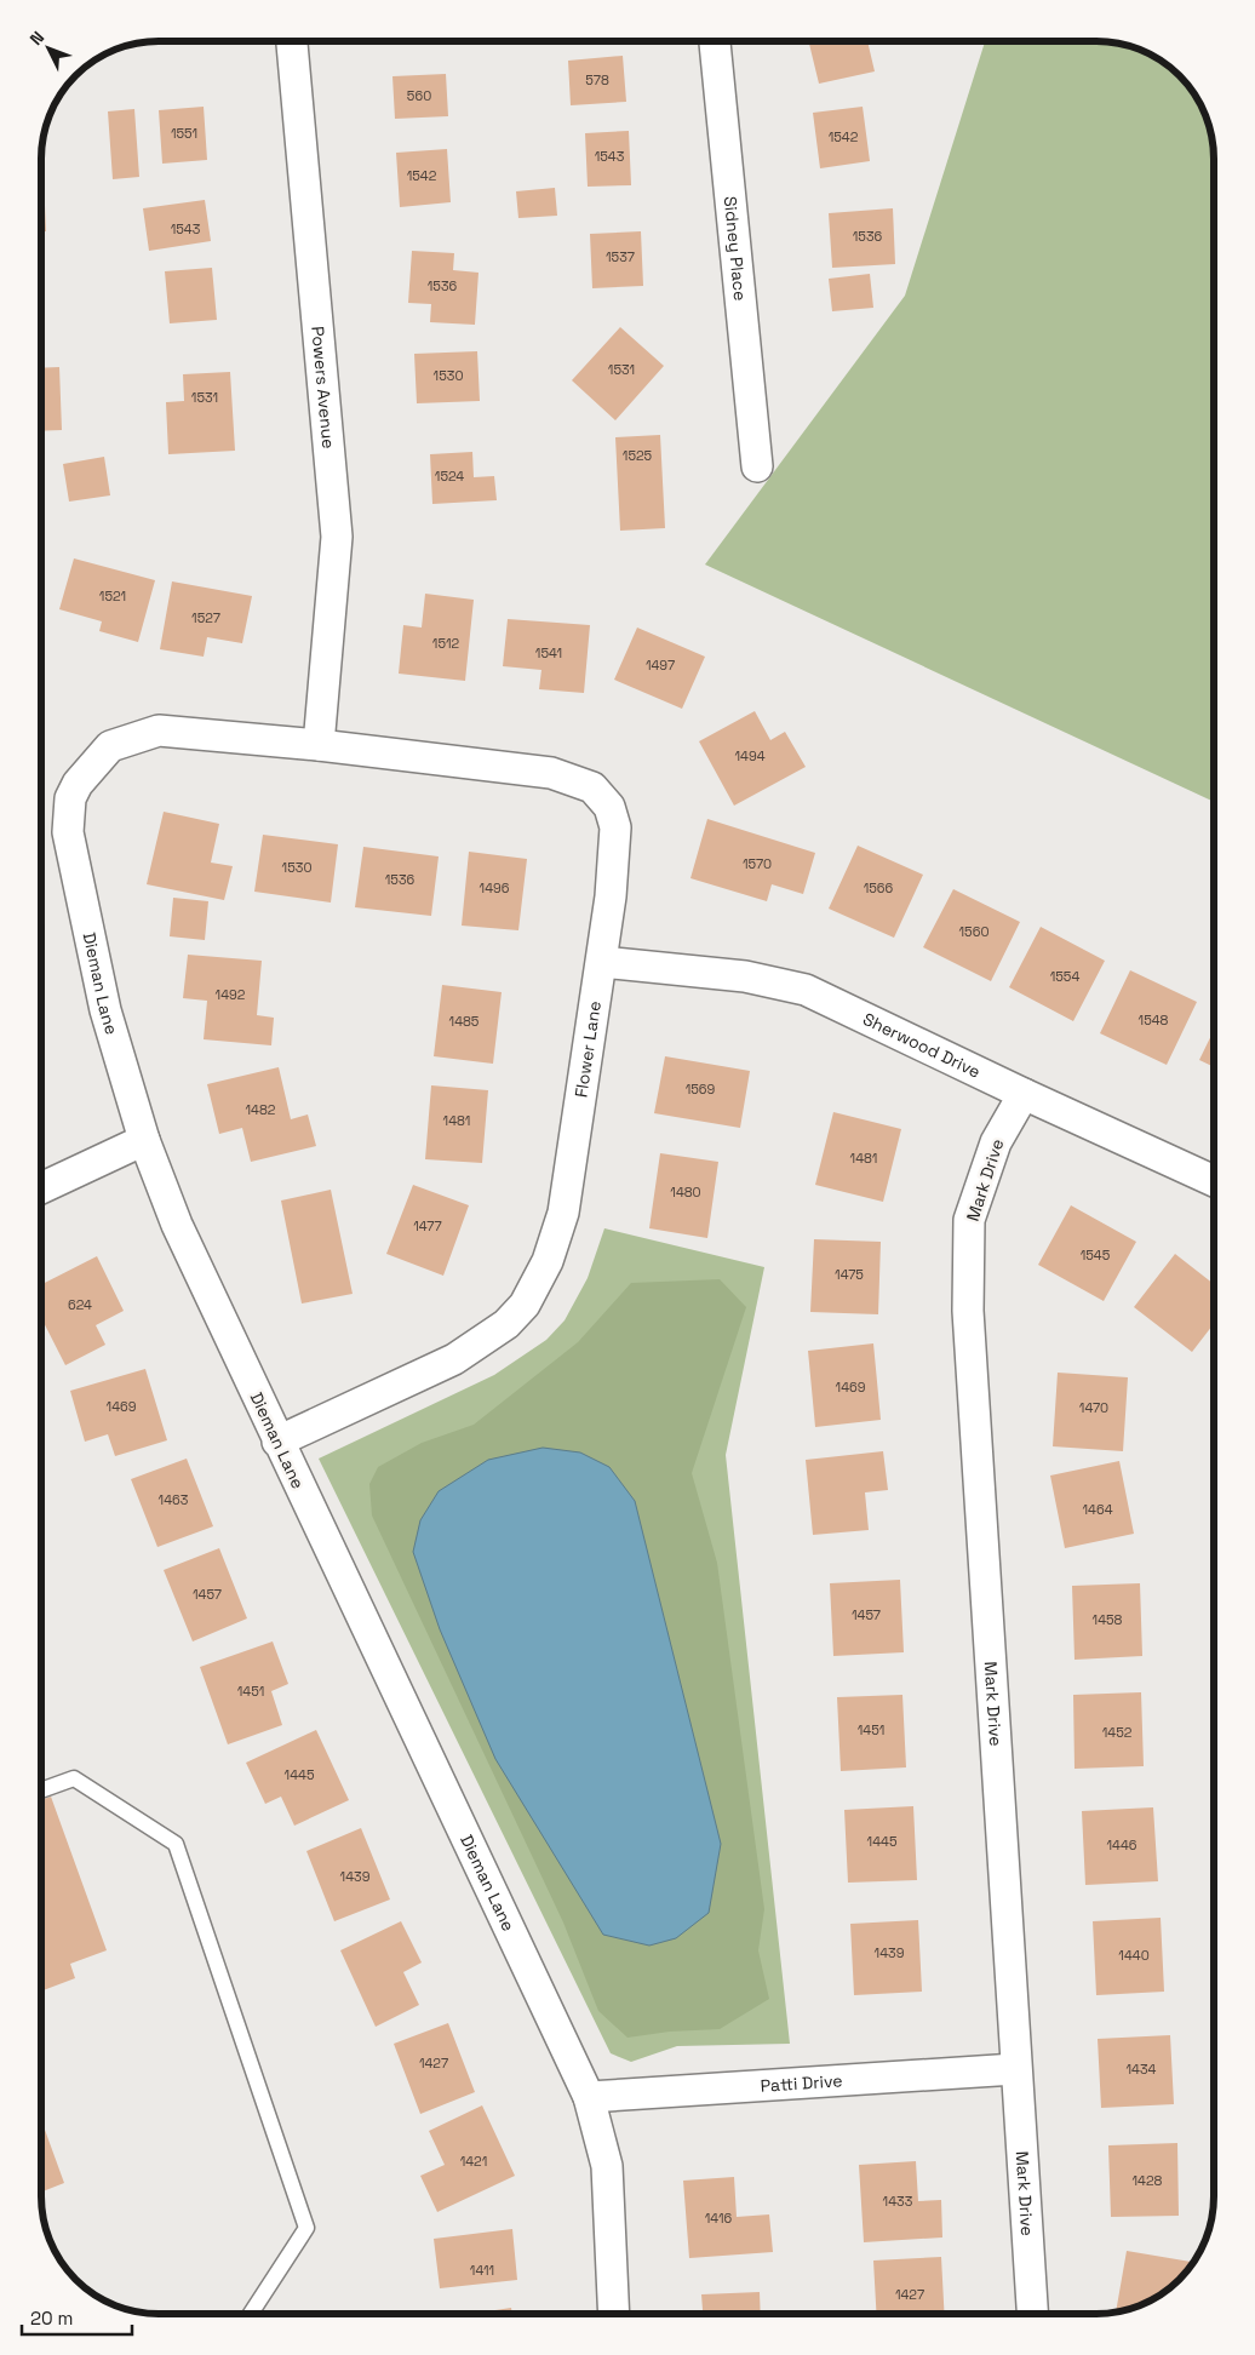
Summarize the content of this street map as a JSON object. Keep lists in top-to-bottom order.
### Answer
{
  "streets": {
    "street": [
      "Sidney Place",
      "Powers Avenue",
      "Dieman Lane",
      "Sherwood Drive",
      "Flower Lane",
      "Mark Drive",
      "Patti Drive"
    ]
  },
  "crossings": [
    ["Powers Avenue", "Dieman Lane"],
    ["Powers Avenue", "Flower Lane"],
    ["Dieman Lane", "Flower Lane"],
    ["Dieman Lane", "Patti Drive"],
    ["Sherwood Drive", "Flower Lane"],
    ["Sherwood Drive", "Mark Drive"],
    ["Mark Drive", "Patti Drive"]
  ],
  "house_numbers": [
    "578",
    "560",
    "1551",
    "1542",
    "1543",
    "1542",
    "1543",
    "1536",
    "1537",
    "1536",
    "1531",
    "1530",
    "1531",
    "1525",
    "1524",
    "1521",
    "1527",
    "1512",
    "1541",
    "1497",
    "1494",
    "1570",
    "1530",
    "1536",
    "1496",
    "1566",
    "1560",
    "1554",
    "1492",
    "1548",
    "1485",
    "1569",
    "1482",
    "1481",
    "1481",
    "1480",
    "1477",
    "1545",
    "1475",
    "624",
    "1469",
    "1469",
    "1470",
    "1463",
    "1464",
    "1457",
    "1457",
    "1458",
    "1451",
    "1451",
    "1452",
    "1445",
    "1445",
    "1446",
    "1439",
    "1439",
    "1440",
    "1427",
    "1434",
    "1421",
    "1428",
    "1433",
    "1416",
    "1411",
    "1427"
  ],
  "scale_bar": "20 m",
  "north": "top left"
}
